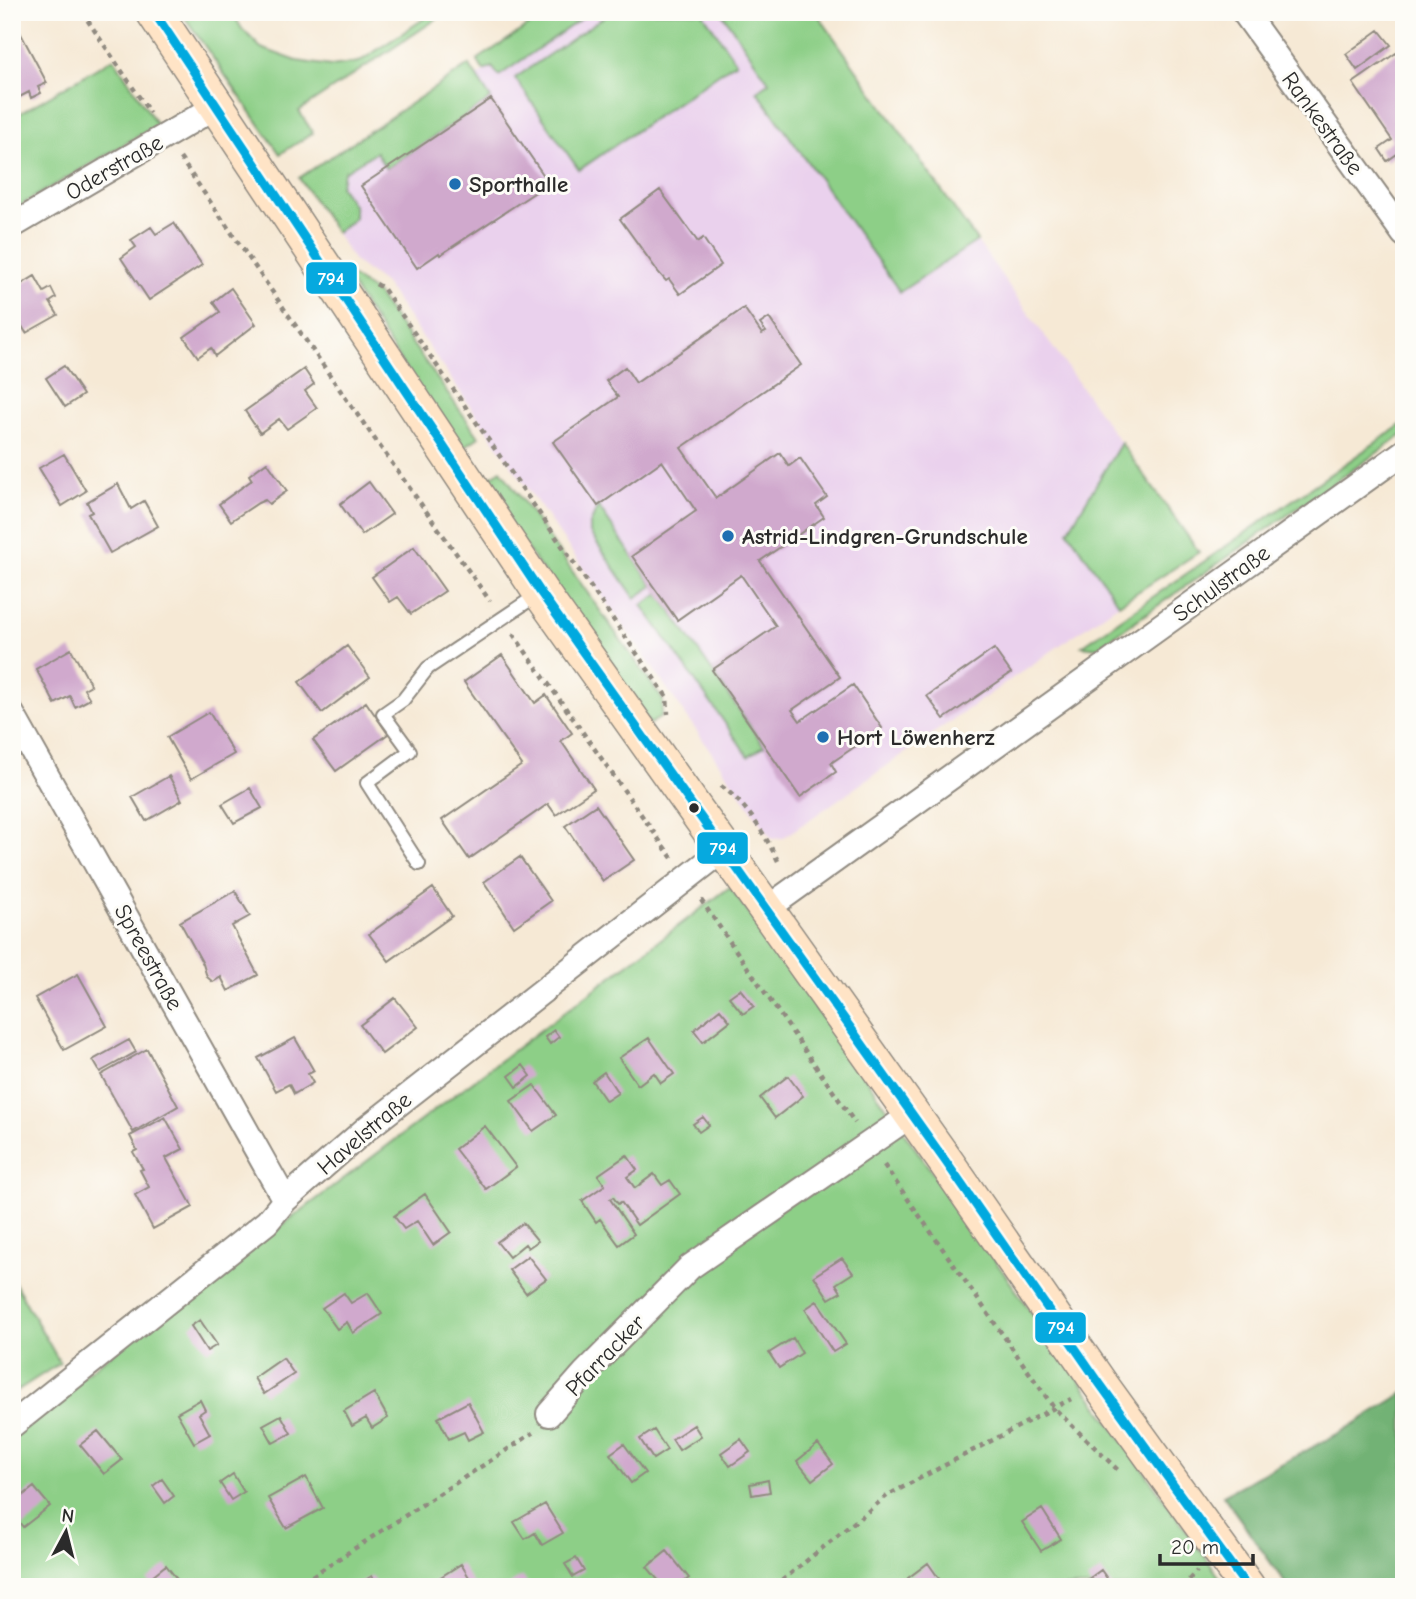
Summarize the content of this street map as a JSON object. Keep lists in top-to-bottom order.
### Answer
{
  "streets": {
    "street": [
      "Rankestraße",
      "Oderstraße",
      "Schulstraße",
      "Spreestraße",
      "Havelstraße",
      "Pfarracker"
    ]
  },
  "crossings": [
    ["Spreestraße", "Havelstraße"]
  ],
  "places": ["Sporthalle", "Astrid-Lindgren-Grundschule", "Hort Löwenherz"],
  "lines": ["transit line 794"],
  "scale_bar": "20 m",
  "north": "top"
}
